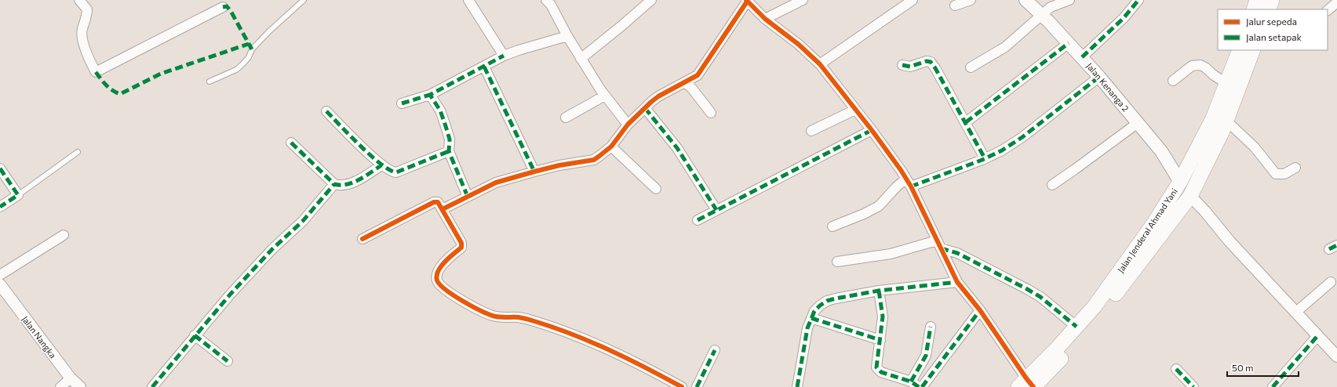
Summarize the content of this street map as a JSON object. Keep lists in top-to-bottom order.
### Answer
{
  "streets": {
    "highway": ["Jalan Jenderal Ahmad Yani"],
    "main road": ["Jalan Kenanga 2"],
    "street": ["Jalan Nangka"]
  },
  "crossings": [
    ["Jalan Kenanga 2", "Jalan Jenderal Ahmad Yani"]
  ],
  "legend": ["Jalur sepeda", "Jalan setapak"],
  "scale_bar": "50 m"
}
